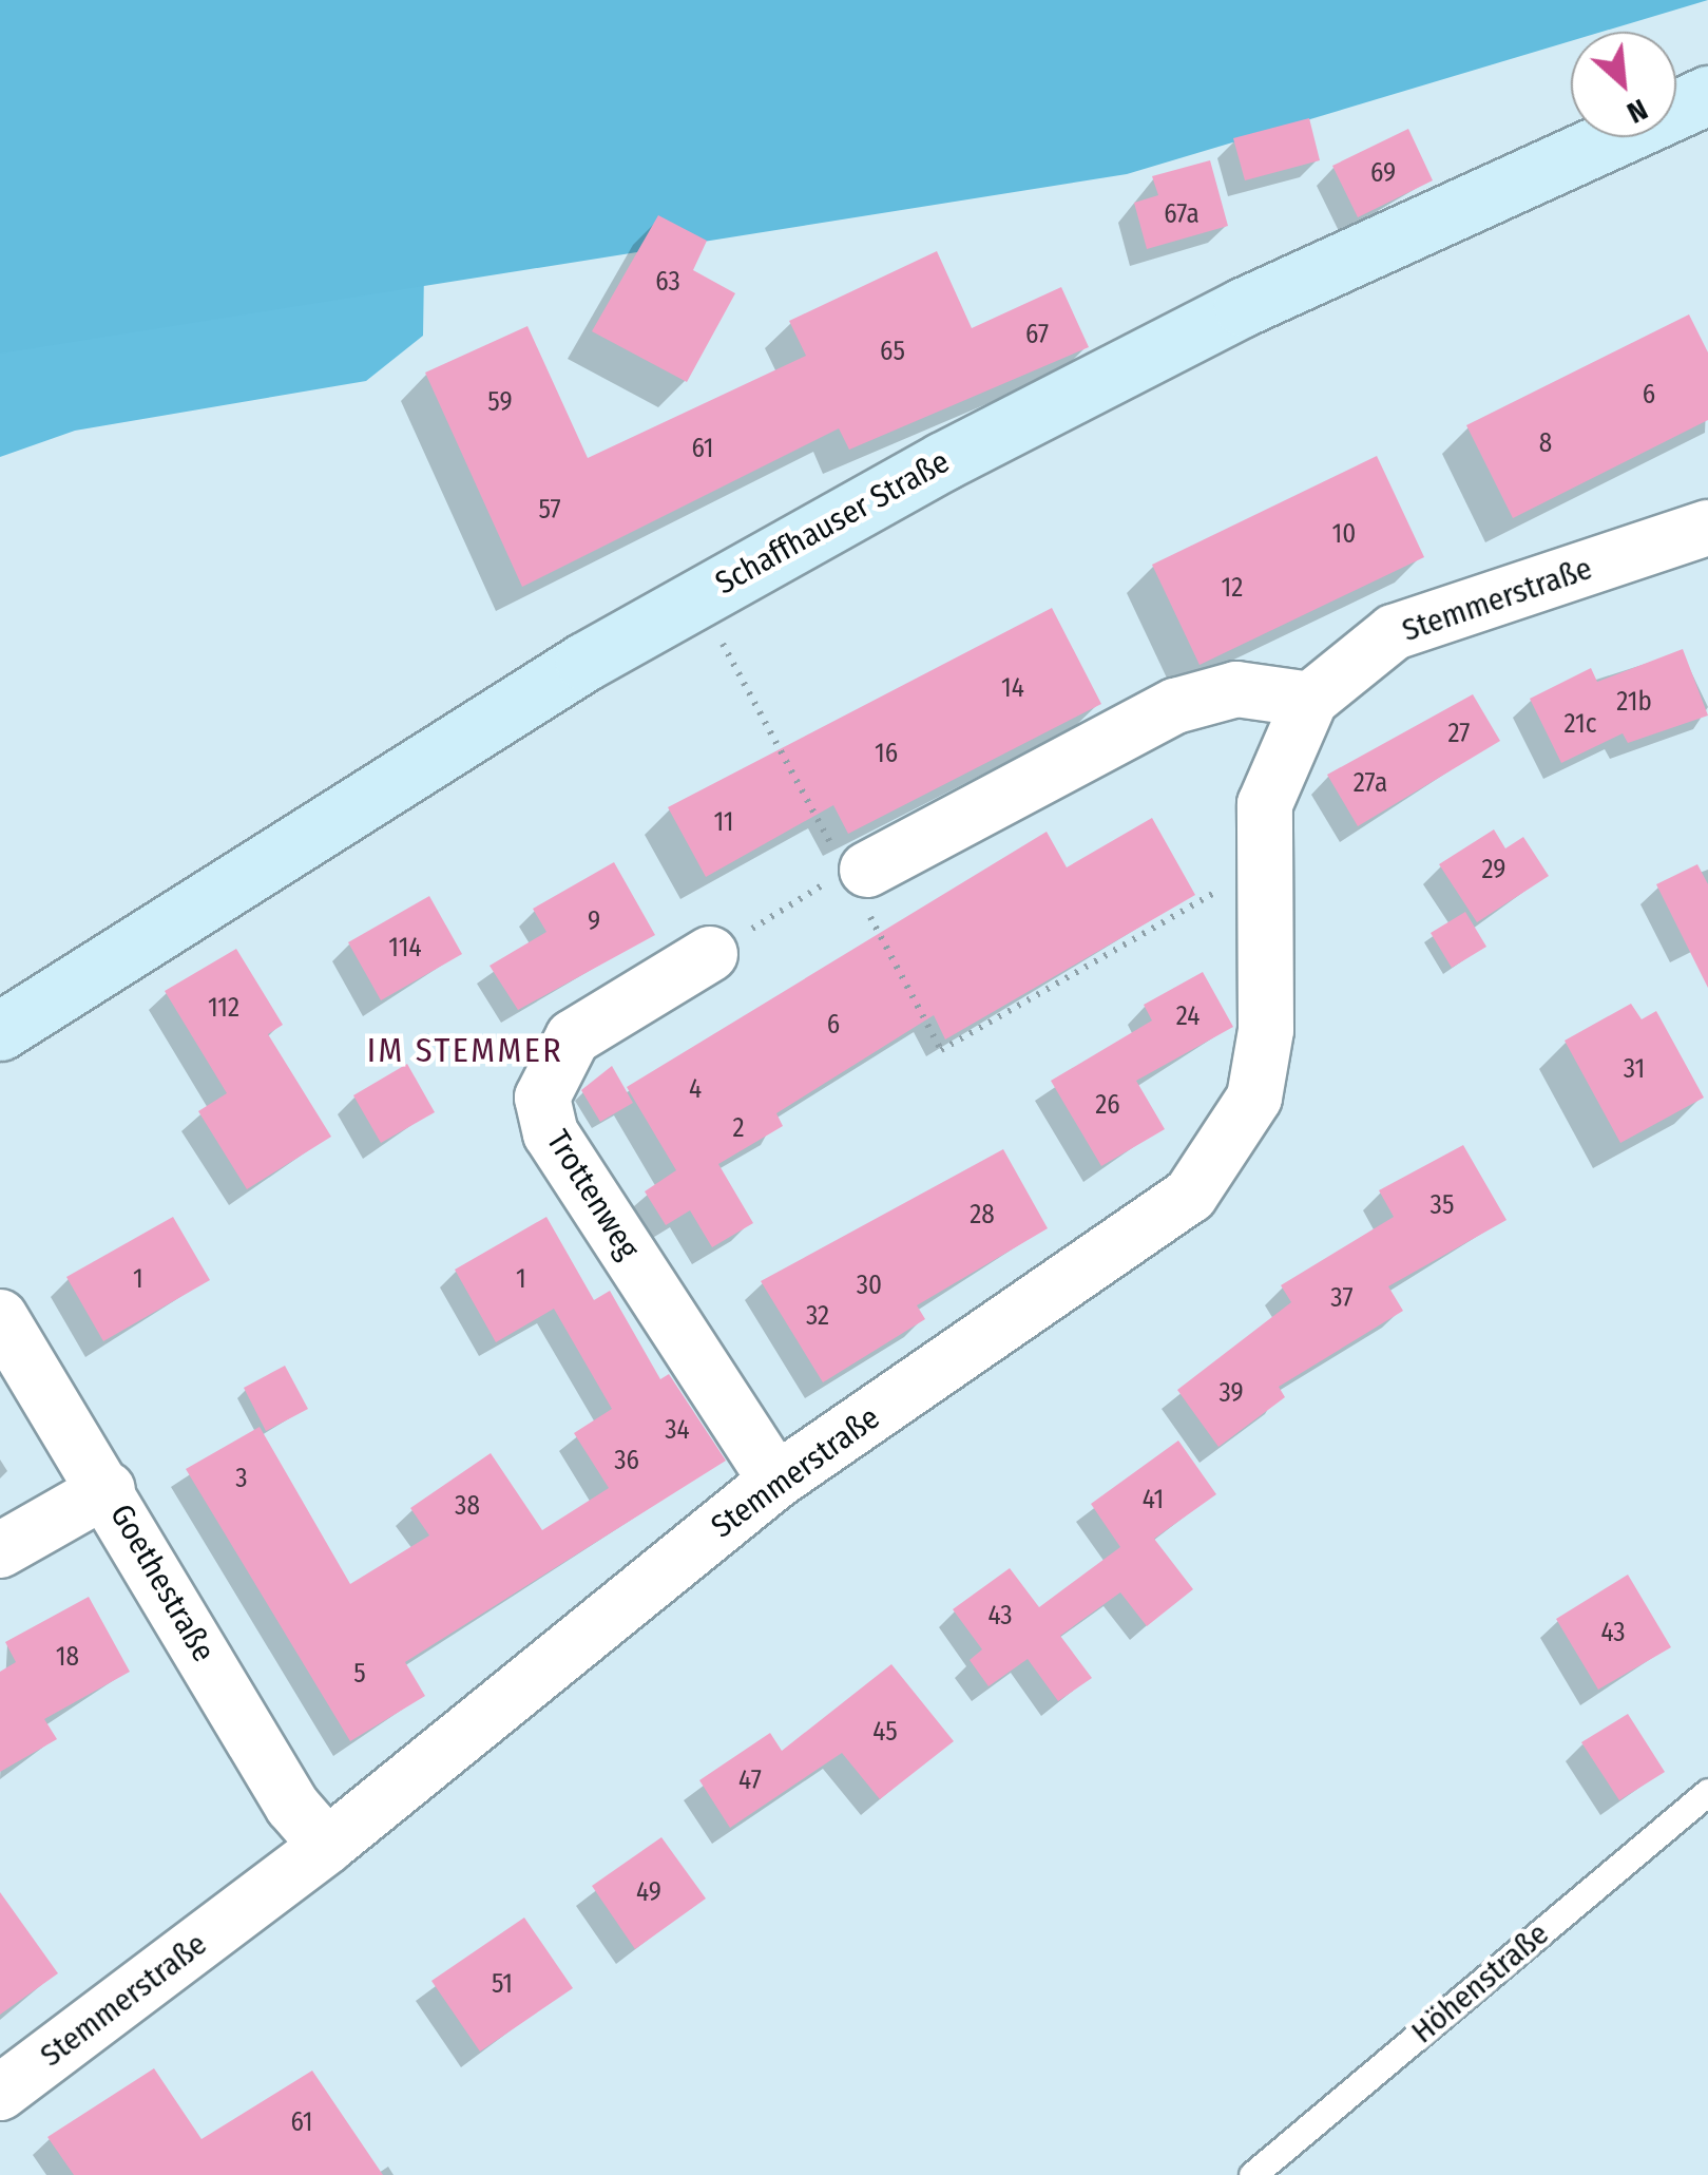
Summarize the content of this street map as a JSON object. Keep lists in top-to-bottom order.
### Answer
{
  "streets": {
    "main road": ["Schaffhauser Straße"],
    "street": ["Stemmerstraße", "Trottenweg", "Goethestraße"],
    "lane": ["Höhenstraße"]
  },
  "crossings": [
    ["Stemmerstraße", "Trottenweg"],
    ["Stemmerstraße", "Goethestraße"]
  ],
  "districts": ["IM STEMMER"],
  "house_numbers": [
    "69",
    "67a",
    "63",
    "67",
    "65",
    "6",
    "59",
    "8",
    "61",
    "57",
    "10",
    "12",
    "14",
    "21b",
    "21c",
    "27",
    "16",
    "27a",
    "11",
    "29",
    "9",
    "114",
    "112",
    "24",
    "6",
    "31",
    "4",
    "26",
    "2",
    "35",
    "28",
    "1",
    "1",
    "30",
    "37",
    "32",
    "39",
    "34",
    "36",
    "3",
    "41",
    "38",
    "43",
    "43",
    "18",
    "5",
    "45",
    "47",
    "49",
    "51",
    "61"
  ],
  "north": "bottom right"
}
